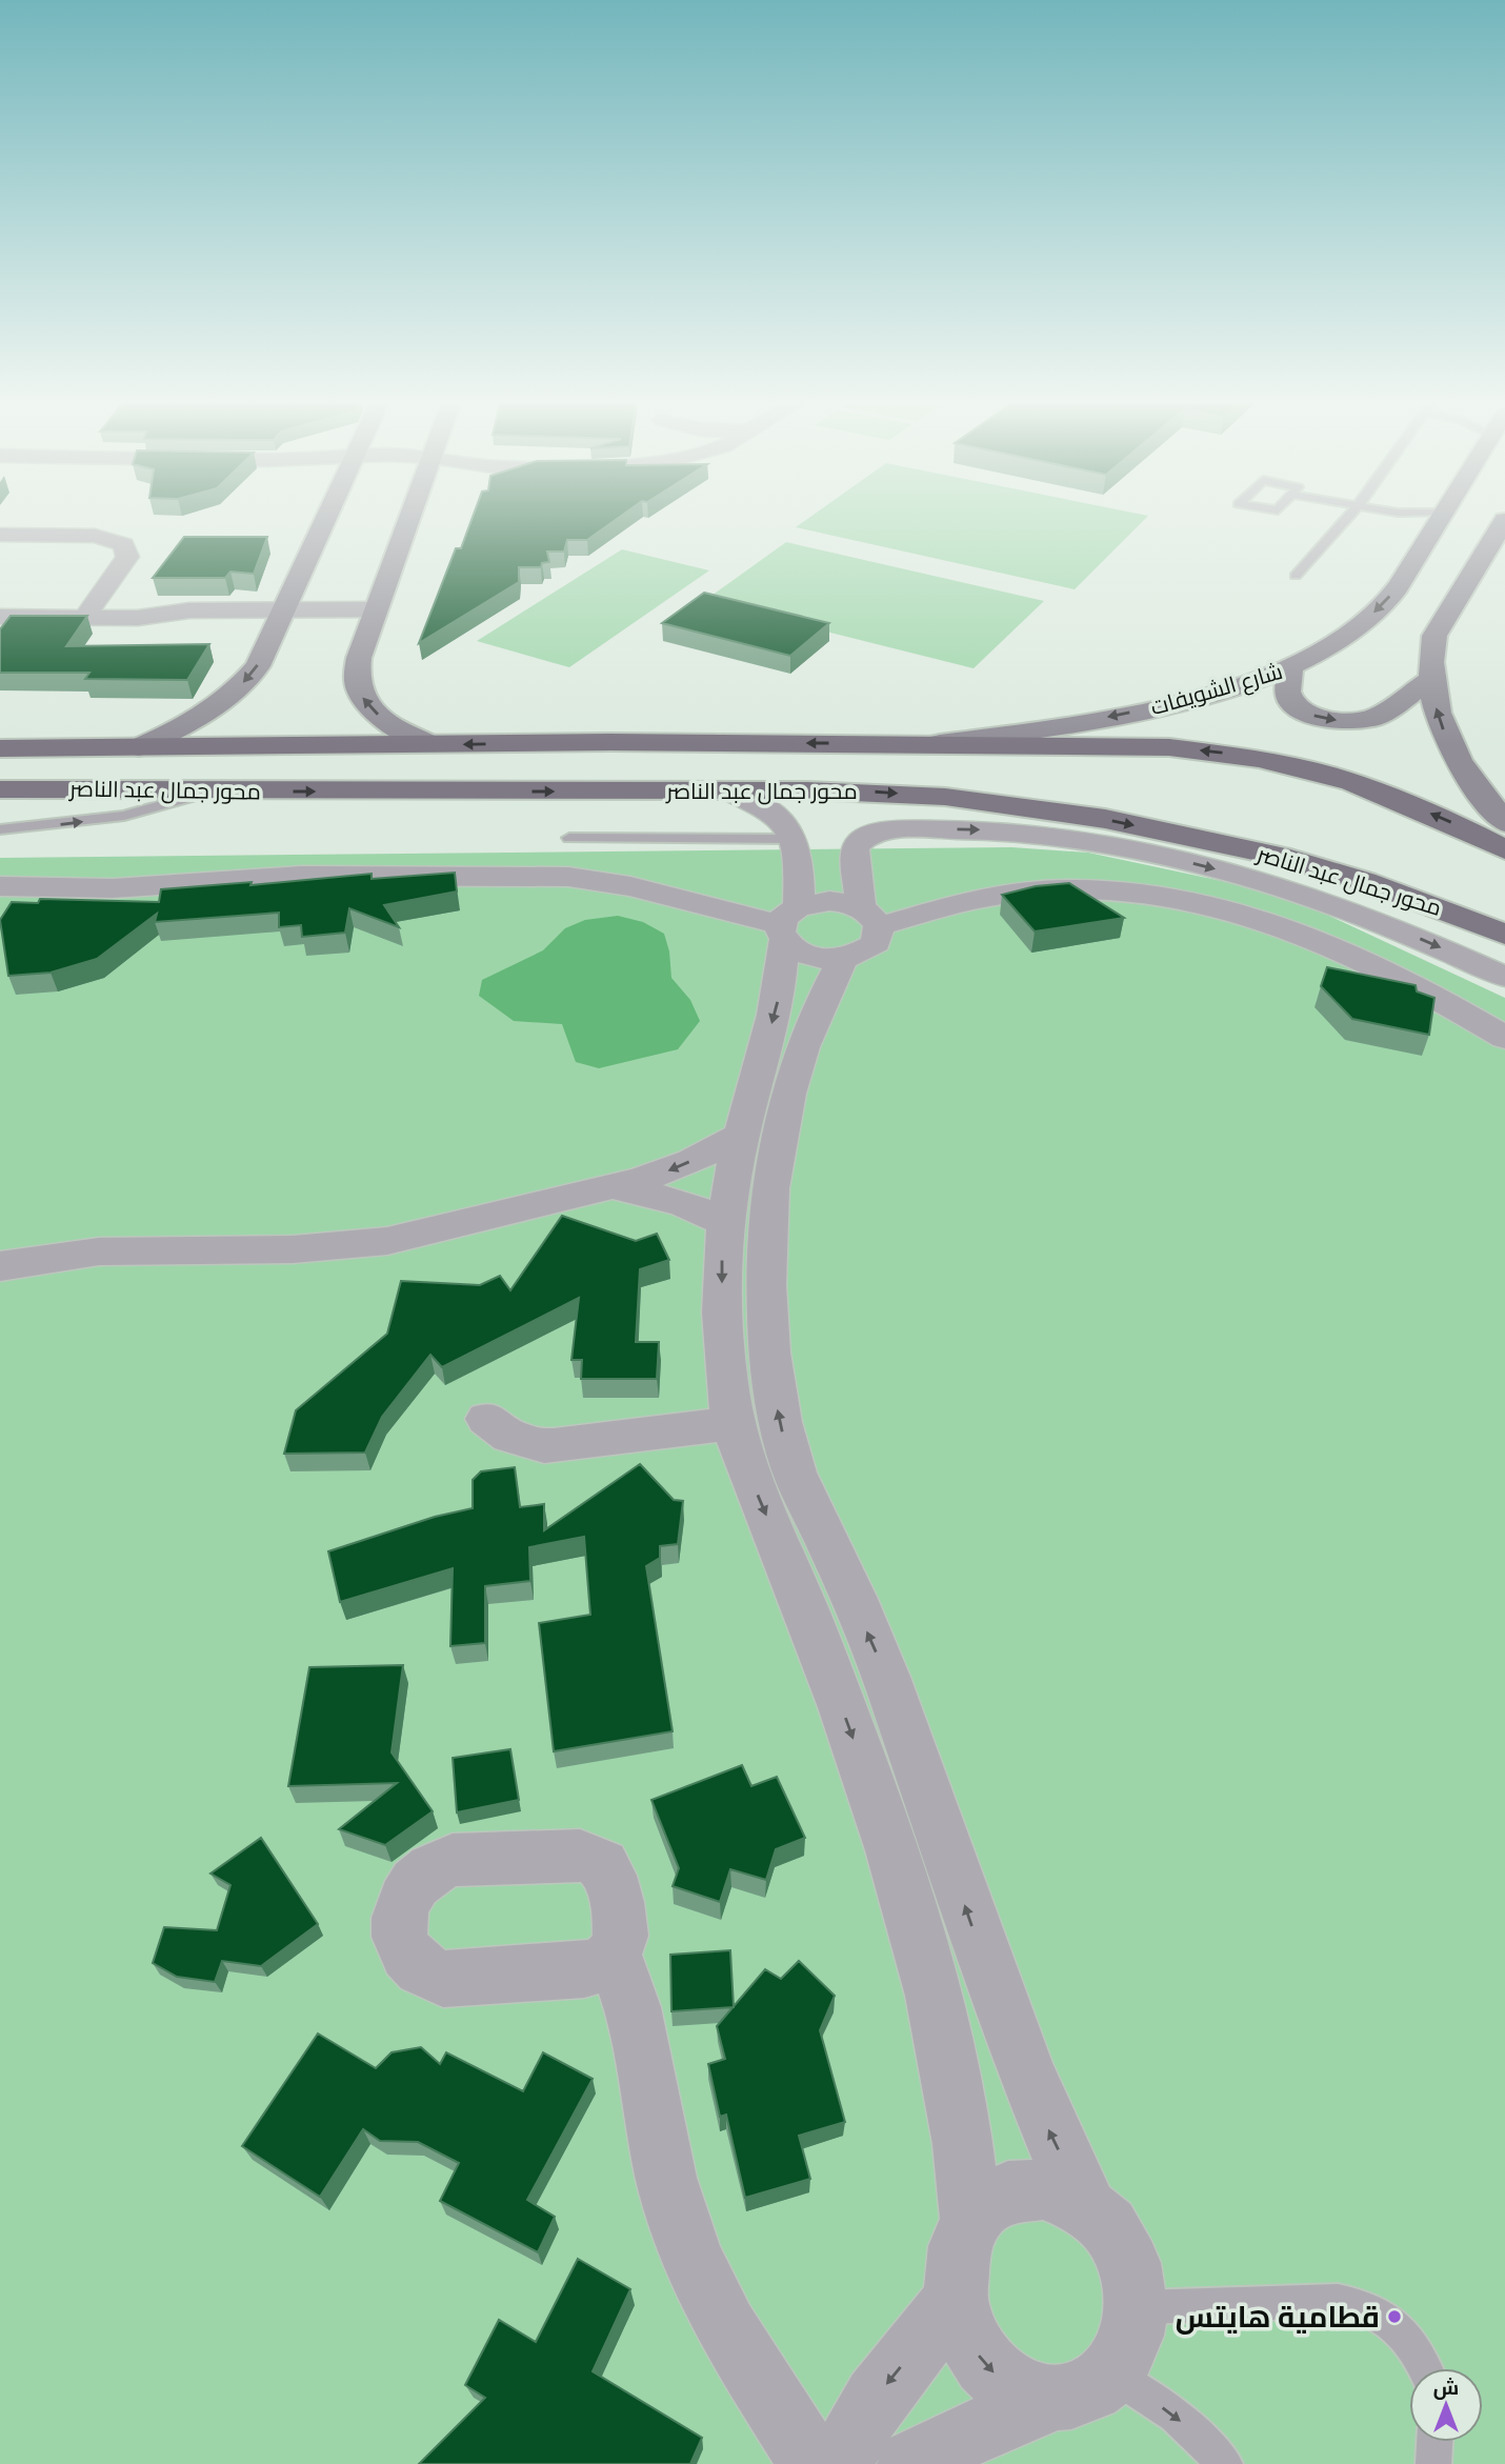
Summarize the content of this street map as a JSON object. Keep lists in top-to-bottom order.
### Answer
{
  "streets": {
    "main road": ["شارع الشويفات", "محور جمال عبد الناصر"]
  },
  "crossings": [
    ["شارع الشويفات", "محور جمال عبد الناصر"]
  ],
  "one_way": ["شارع الشويفات"],
  "places": ["قطامية هايتس"],
  "north": "top"
}
